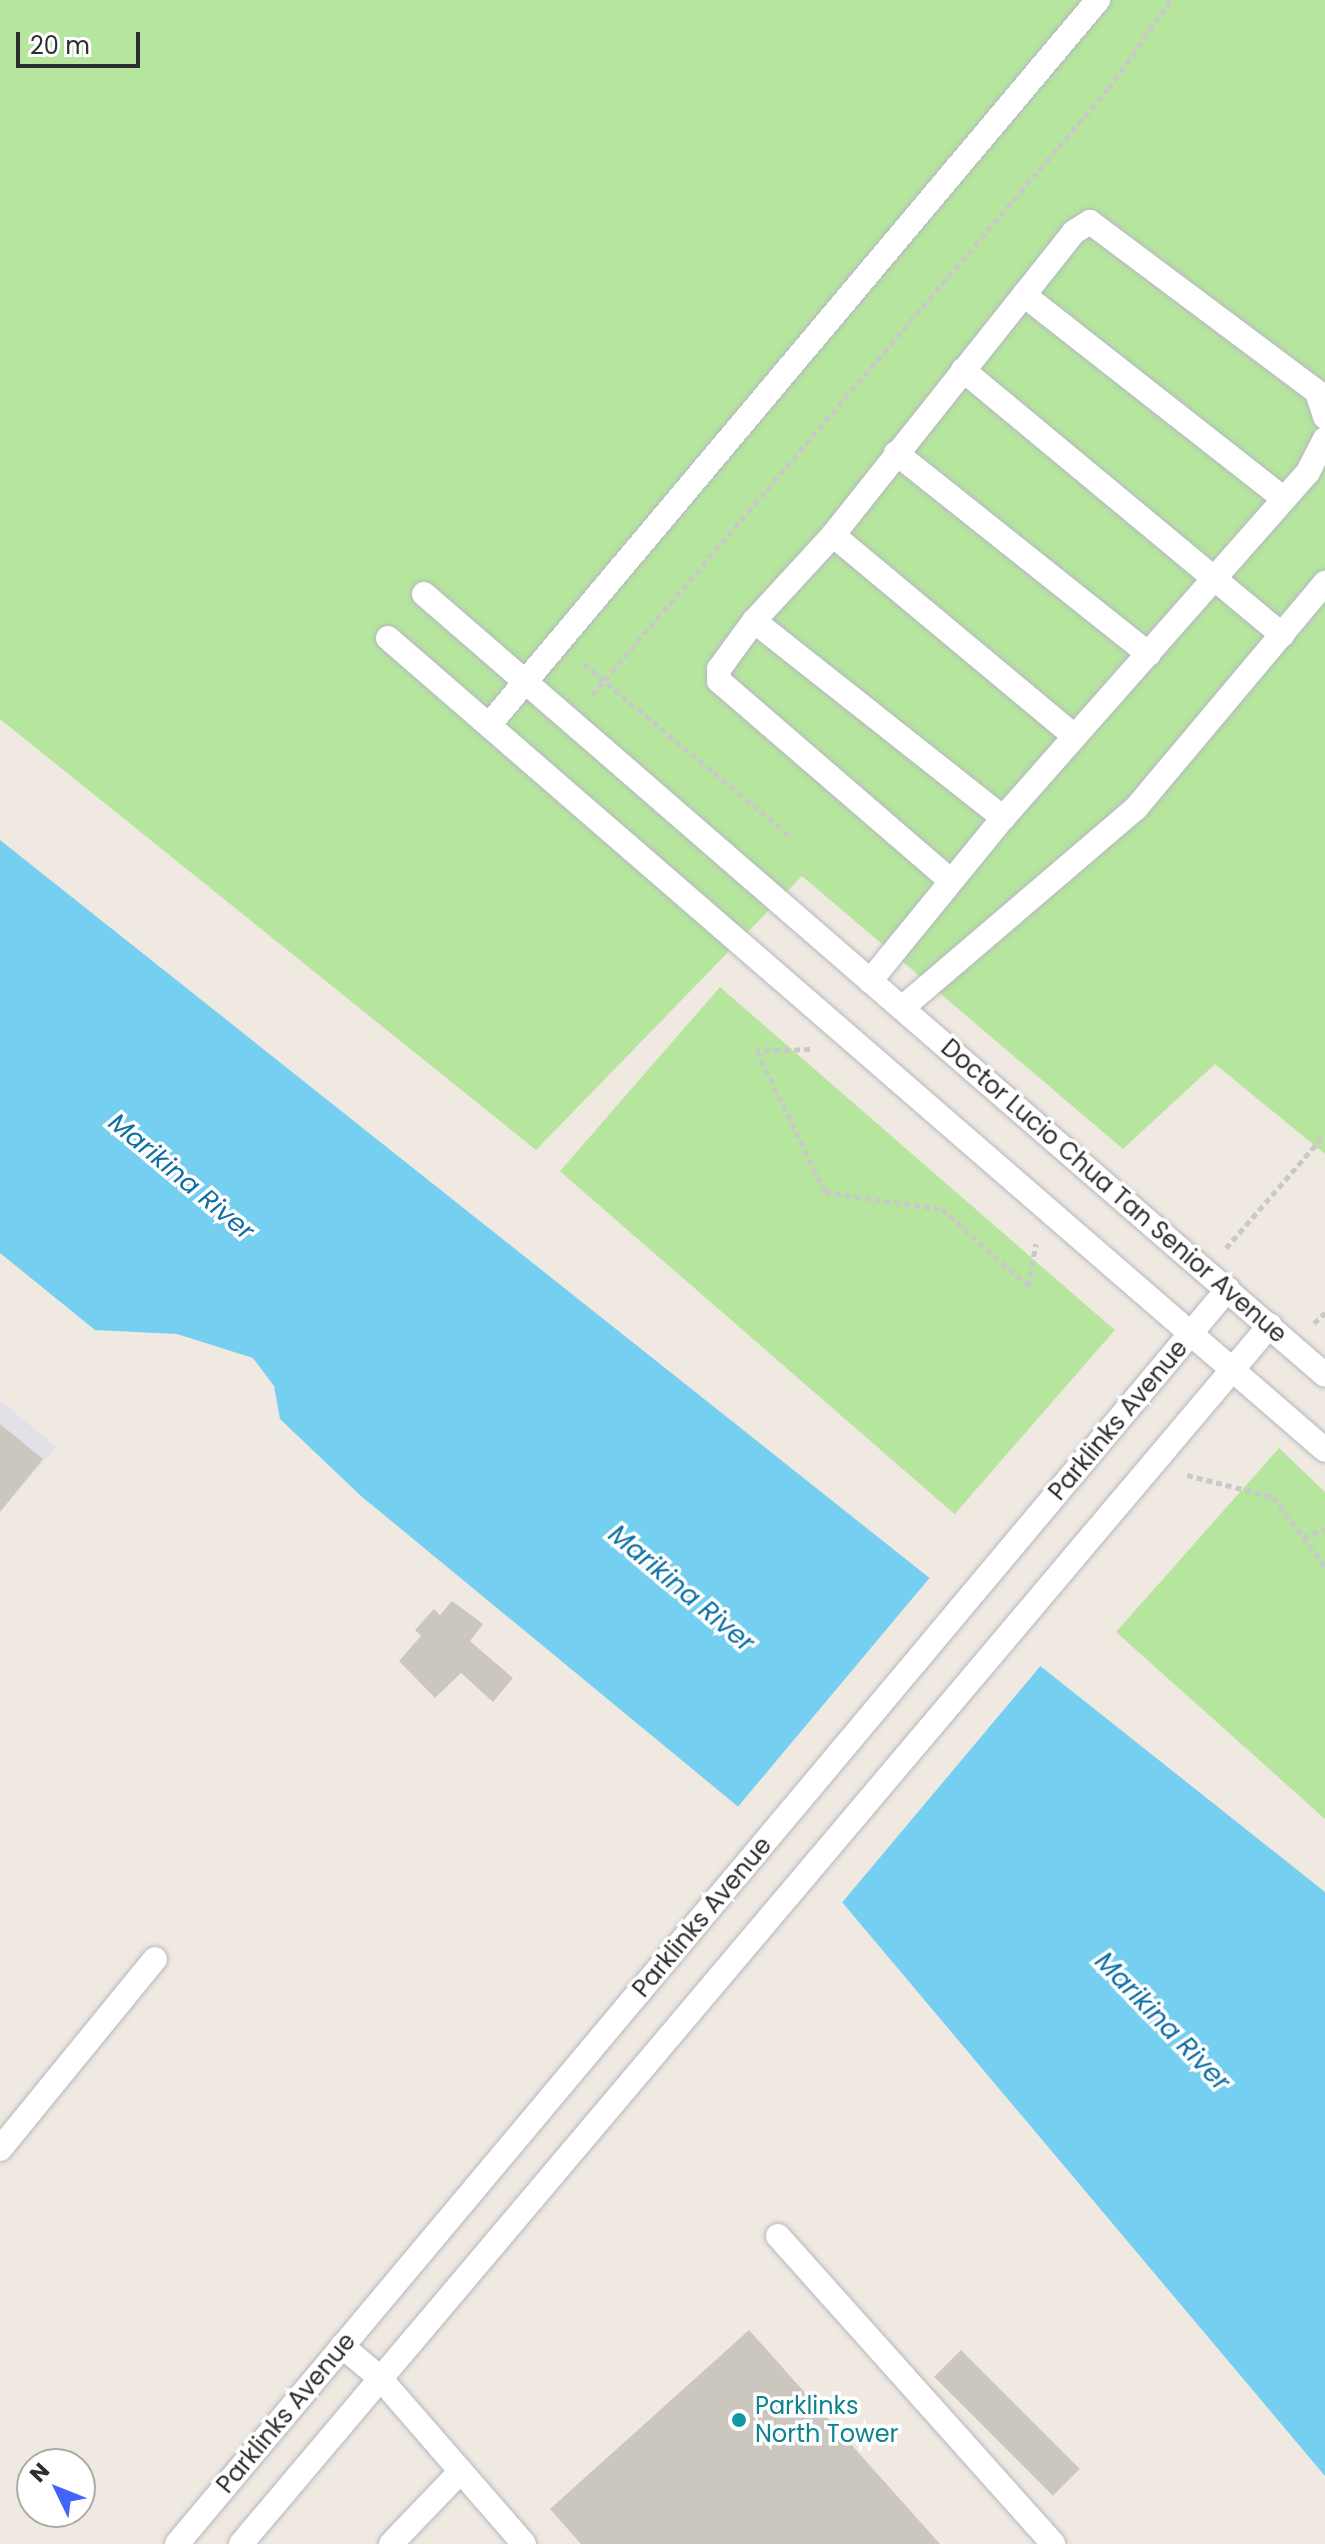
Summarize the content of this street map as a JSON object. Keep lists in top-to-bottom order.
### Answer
{
  "streets": {
    "lane": ["Doctor Lucio Chua Tan Senior Avenue", "Parklinks Avenue"]
  },
  "crossings": [
    ["Doctor Lucio Chua Tan Senior Avenue", "Parklinks Avenue"]
  ],
  "water": ["Marikina River"],
  "places": ["Parklinks North Tower"],
  "scale_bar": "20 m",
  "north": "top left"
}
